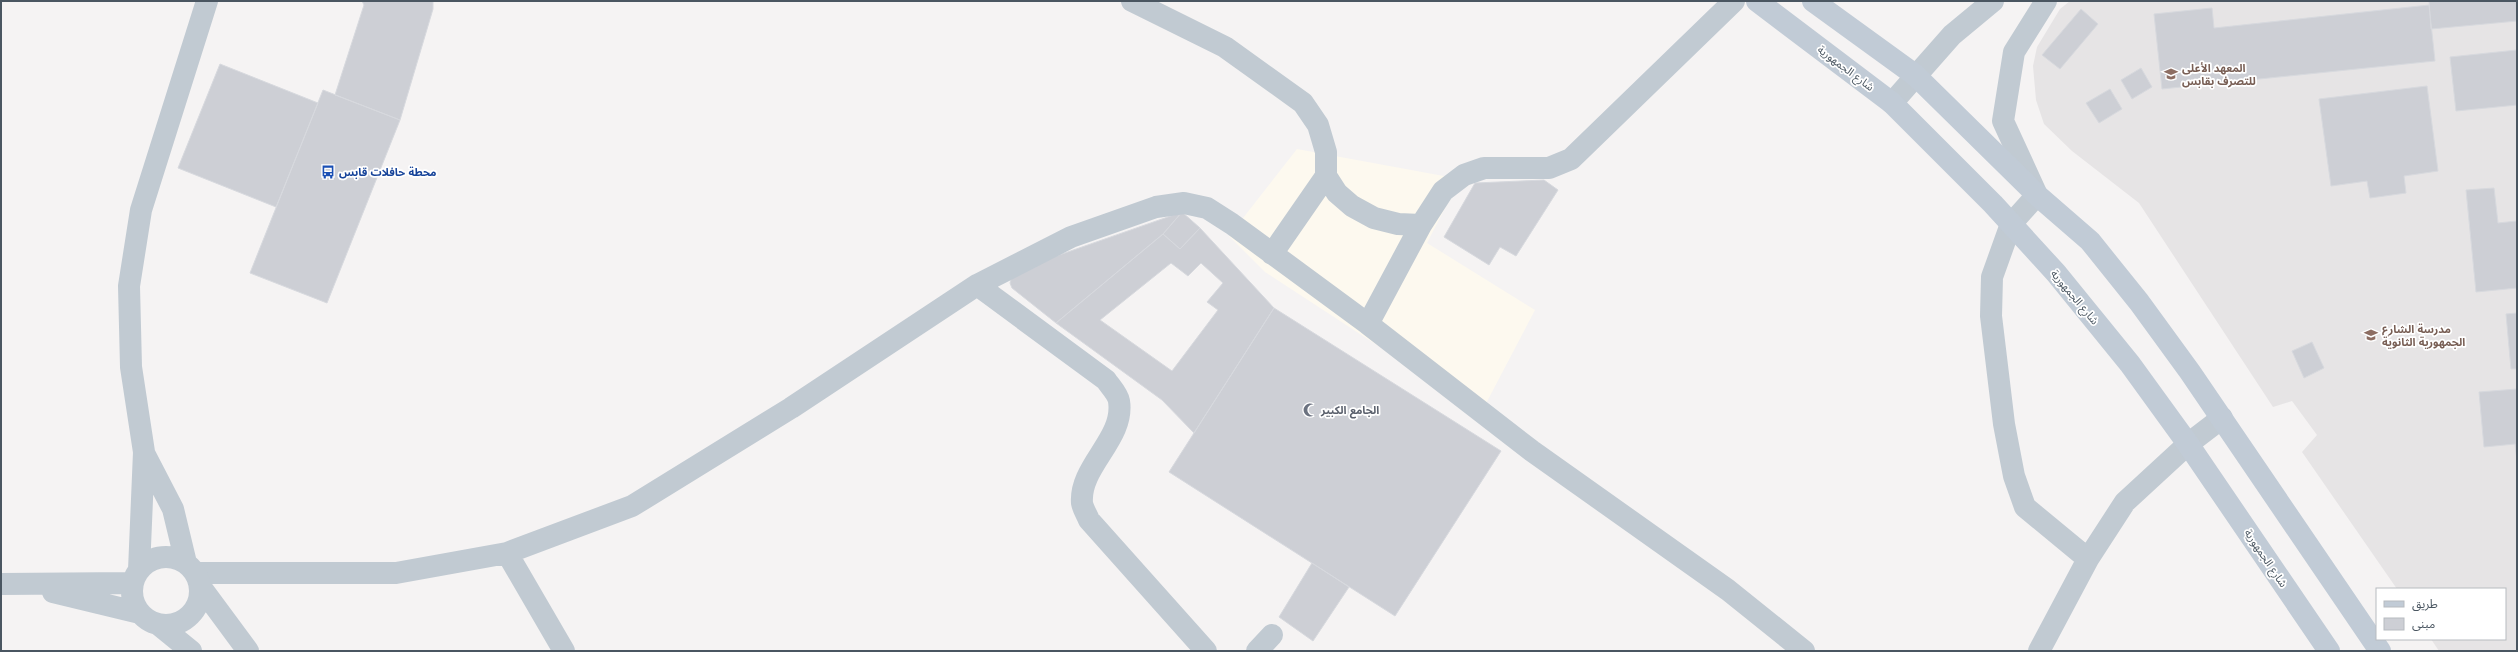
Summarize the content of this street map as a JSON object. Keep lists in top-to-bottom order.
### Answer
{
  "streets": {
    "main road": ["شارع الجمهورية"]
  },
  "places": {
    "school or university": ["المعهد الأعلى للتصرف بقابس", "مدرسة الشارع الجمهورية الثانوية"],
    "bus stop": ["محطة حافلات قابس"],
    "mosque": ["الجامع الكبير"]
  },
  "legend": ["طريق", "مبنى"]
}
